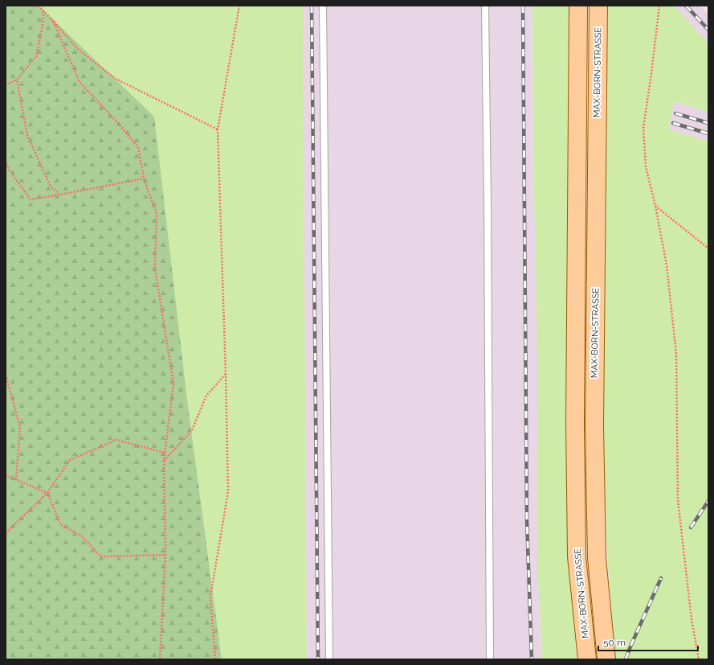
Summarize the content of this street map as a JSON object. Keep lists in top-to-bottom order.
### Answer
{
  "streets": {
    "main road": ["MAX-BORN-STRASSE"]
  },
  "scale_bar": "50 m"
}
